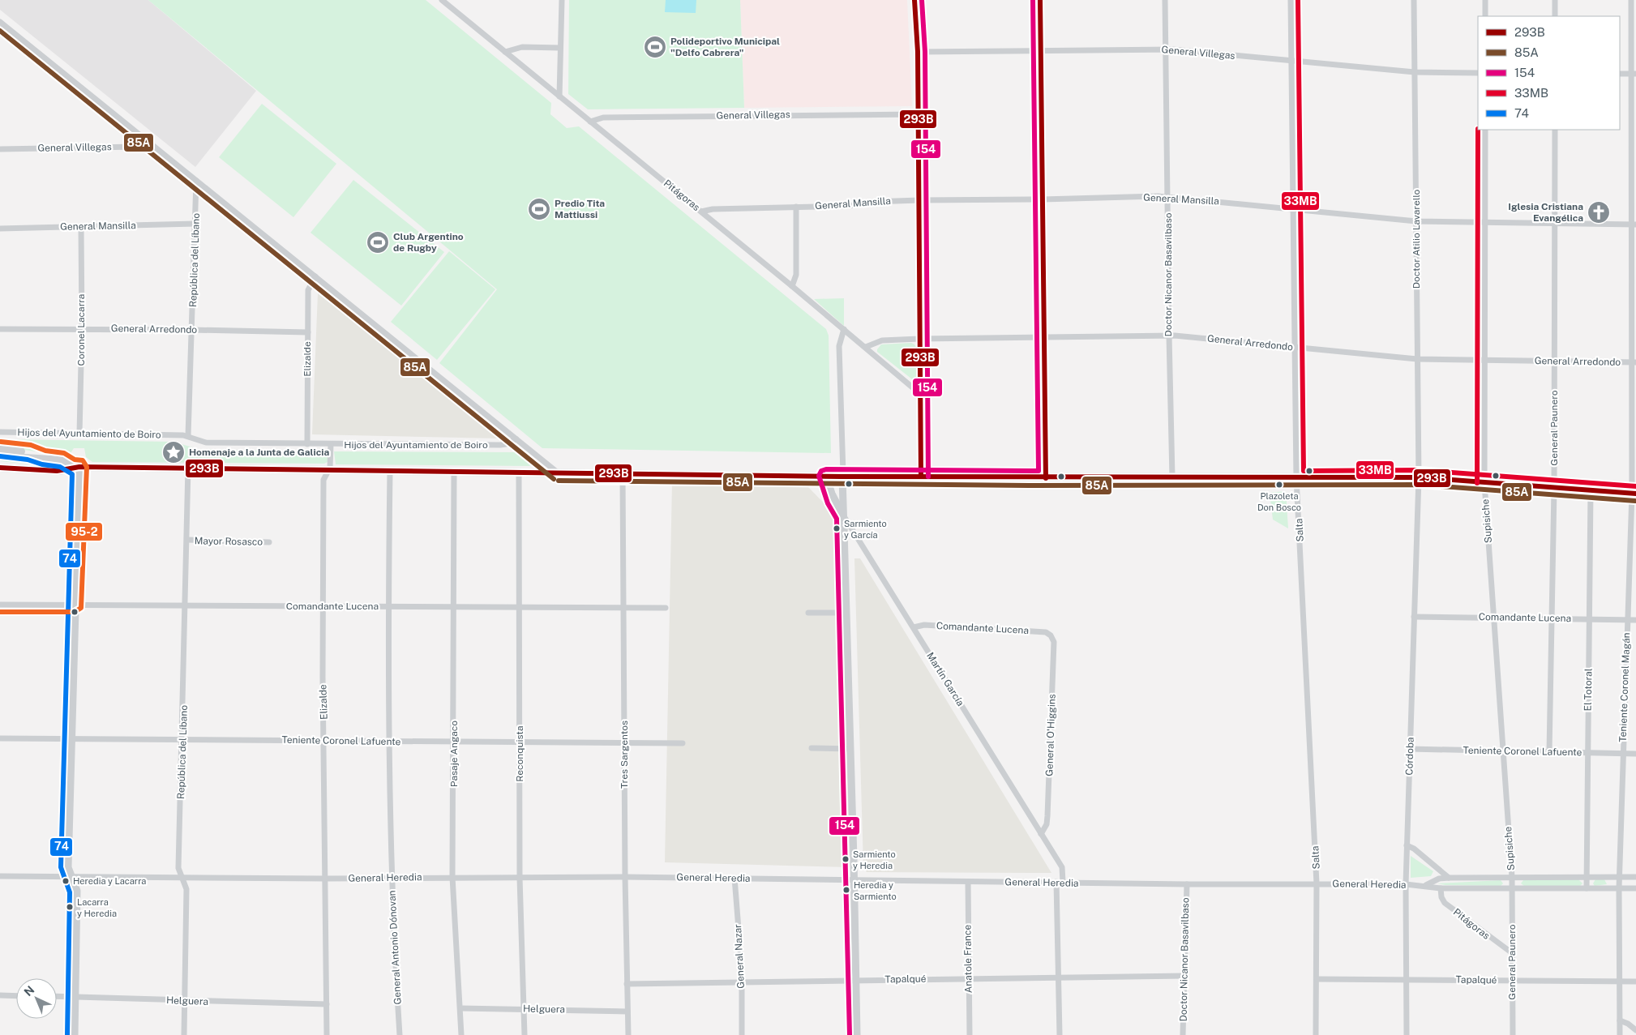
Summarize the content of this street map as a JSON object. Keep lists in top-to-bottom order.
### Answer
{
  "streets": {
    "street": [
      "General Villegas",
      "Pitágoras",
      "General Mansilla",
      "Doctor Atilio Lavarello",
      "República del Líbano",
      "Doctor Nicanor Basavilbaso",
      "General Arredondo",
      "Coronel Lacarra",
      "Elizalde",
      "General Paunero",
      "Hijos del Ayuntamiento de Boiro",
      "Supisiche",
      "Salta",
      "Mayor Rosasco",
      "Comandante Lucena",
      "Martín García",
      "Teniente Coronel Magán",
      "El Totoral",
      "General O'Higgins",
      "Teniente Coronel Lafuente",
      "Pasaje Angaco",
      "Reconquista",
      "Tres Sargentos",
      "Córdoba",
      "General Heredia",
      "General Antonio Dónovan",
      "General Nazar",
      "Anatole France",
      "Tapalqué",
      "Helguera"
    ]
  },
  "crossings": [
    ["General Villegas", "Pitágoras"],
    ["General Villegas", "Doctor Atilio Lavarello"],
    ["General Villegas", "Doctor Nicanor Basavilbaso"],
    ["General Villegas", "Salta"],
    ["Pitágoras", "General Mansilla"],
    ["Pitágoras", "General Arredondo"],
    ["Pitágoras", "General Paunero"],
    ["Pitágoras", "General Heredia"],
    ["General Mansilla", "Doctor Atilio Lavarello"],
    ["General Mansilla", "República del Líbano"],
    ["General Mansilla", "Doctor Nicanor Basavilbaso"],
    ["General Mansilla", "Coronel Lacarra"],
    ["General Mansilla", "General Paunero"],
    ["General Mansilla", "Supisiche"],
    ["General Mansilla", "Salta"],
    ["General Mansilla", "Teniente Coronel Magán"],
    ["Doctor Atilio Lavarello", "General Arredondo"],
    ["Doctor Atilio Lavarello", "Córdoba"],
    ["República del Líbano", "General Arredondo"],
    ["República del Líbano", "Hijos del Ayuntamiento de Boiro"],
    ["República del Líbano", "Mayor Rosasco"],
    ["República del Líbano", "Comandante Lucena"],
    ["República del Líbano", "Teniente Coronel Lafuente"],
    ["República del Líbano", "General Heredia"],
    ["República del Líbano", "Helguera"],
    ["Doctor Nicanor Basavilbaso", "General Arredondo"],
    ["Doctor Nicanor Basavilbaso", "General Heredia"],
    ["Doctor Nicanor Basavilbaso", "Tapalqué"],
    ["General Arredondo", "Coronel Lacarra"],
    ["General Arredondo", "Elizalde"],
    ["General Arredondo", "General Paunero"],
    ["General Arredondo", "Supisiche"],
    ["General Arredondo", "Salta"],
    ["General Arredondo", "Teniente Coronel Magán"],
    ["Coronel Lacarra", "Hijos del Ayuntamiento de Boiro"],
    ["Elizalde", "Hijos del Ayuntamiento de Boiro"],
    ["Elizalde", "Comandante Lucena"],
    ["Elizalde", "Teniente Coronel Lafuente"],
    ["Elizalde", "General Heredia"],
    ["Elizalde", "Helguera"],
    ["General Paunero", "Supisiche"],
    ["General Paunero", "Comandante Lucena"],
    ["General Paunero", "Teniente Coronel Lafuente"],
    ["General Paunero", "General Heredia"],
    ["General Paunero", "Tapalqué"],
    ["Supisiche", "Comandante Lucena"],
    ["Supisiche", "Teniente Coronel Lafuente"],
    ["Supisiche", "General Heredia"],
    ["Salta", "General Heredia"],
    ["Salta", "Tapalqué"],
    ["Comandante Lucena", "Martín García"],
    ["Comandante Lucena", "Teniente Coronel Magán"],
    ["Comandante Lucena", "El Totoral"],
    ["Comandante Lucena", "General O'Higgins"],
    ["Comandante Lucena", "Pasaje Angaco"],
    ["Comandante Lucena", "Reconquista"],
    ["Comandante Lucena", "Tres Sargentos"],
    ["Comandante Lucena", "Córdoba"],
    ["Comandante Lucena", "General Antonio Dónovan"],
    ["Martín García", "General O'Higgins"],
    ["Martín García", "General Heredia"],
    ["Teniente Coronel Magán", "Teniente Coronel Lafuente"],
    ["Teniente Coronel Magán", "General Heredia"],
    ["Teniente Coronel Magán", "Tapalqué"],
    ["El Totoral", "Teniente Coronel Lafuente"],
    ["El Totoral", "General Heredia"],
    ["Teniente Coronel Lafuente", "Pasaje Angaco"],
    ["Teniente Coronel Lafuente", "Reconquista"],
    ["Teniente Coronel Lafuente", "Tres Sargentos"],
    ["Teniente Coronel Lafuente", "Córdoba"],
    ["Teniente Coronel Lafuente", "General Antonio Dónovan"],
    ["Pasaje Angaco", "General Heredia"],
    ["Pasaje Angaco", "Helguera"],
    ["Reconquista", "General Heredia"],
    ["Reconquista", "Helguera"],
    ["Tres Sargentos", "General Heredia"],
    ["Tres Sargentos", "Tapalqué"],
    ["Tres Sargentos", "Helguera"],
    ["Córdoba", "General Heredia"],
    ["Córdoba", "Tapalqué"],
    ["General Heredia", "General Antonio Dónovan"],
    ["General Heredia", "General Nazar"],
    ["General Heredia", "Anatole France"],
    ["General Nazar", "Tapalqué"],
    ["Anatole France", "Tapalqué"]
  ],
  "places": {
    "sports": ["Polideportivo Municipal \"Delfo Cabrera\"", "Predio Tita Mattiussi", "Club Argentino de Rugby"],
    "church": ["Iglesia Cristiana Evangélica"],
    "place": ["Homenaje a la Junta de Galicia"],
    "other": [
      "Plazoleta Don Bosco",
      "Sarmiento y García",
      "Sarmiento y Heredia",
      "Heredia y Lacarra",
      "Heredia y Sarmiento",
      "Lacarra y Heredia"
    ]
  },
  "lines": [
    "transit line 293B",
    "transit line 154",
    "transit line 33MB",
    "transit line 85A",
    "transit line 95-2",
    "transit line 74"
  ],
  "legend": [
    "293B",
    "85A",
    "154",
    "33MB",
    "74"
  ],
  "north": "top left"
}
